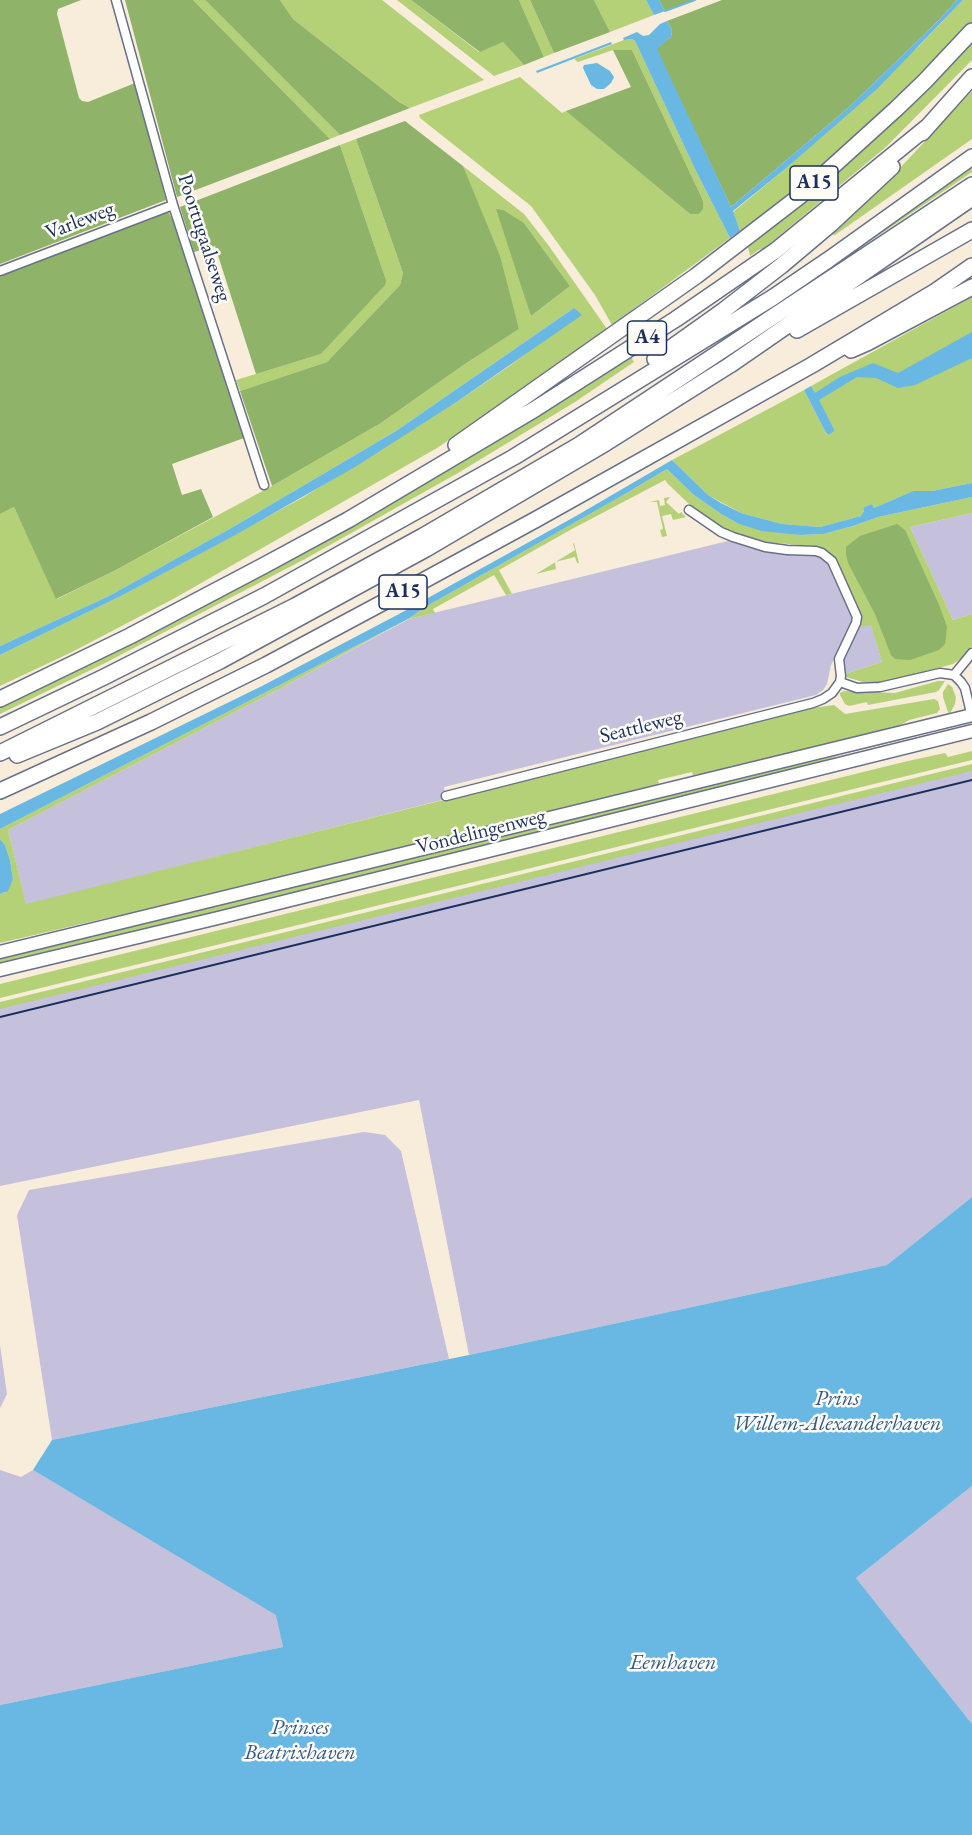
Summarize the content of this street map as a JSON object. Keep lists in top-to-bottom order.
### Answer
{
  "streets": {
    "highway": ["A15", "A4"],
    "main road": ["Vondelingenweg"],
    "street": ["Varleweg", "Poortugaalseweg", "Seattleweg"]
  },
  "crossings": [
    ["A15", "A4"],
    ["Varleweg", "Poortugaalseweg"]
  ],
  "water": ["Prins Willem-Alexanderhaven", "Eemhaven", "Prinses Beatrixhaven"]
}
